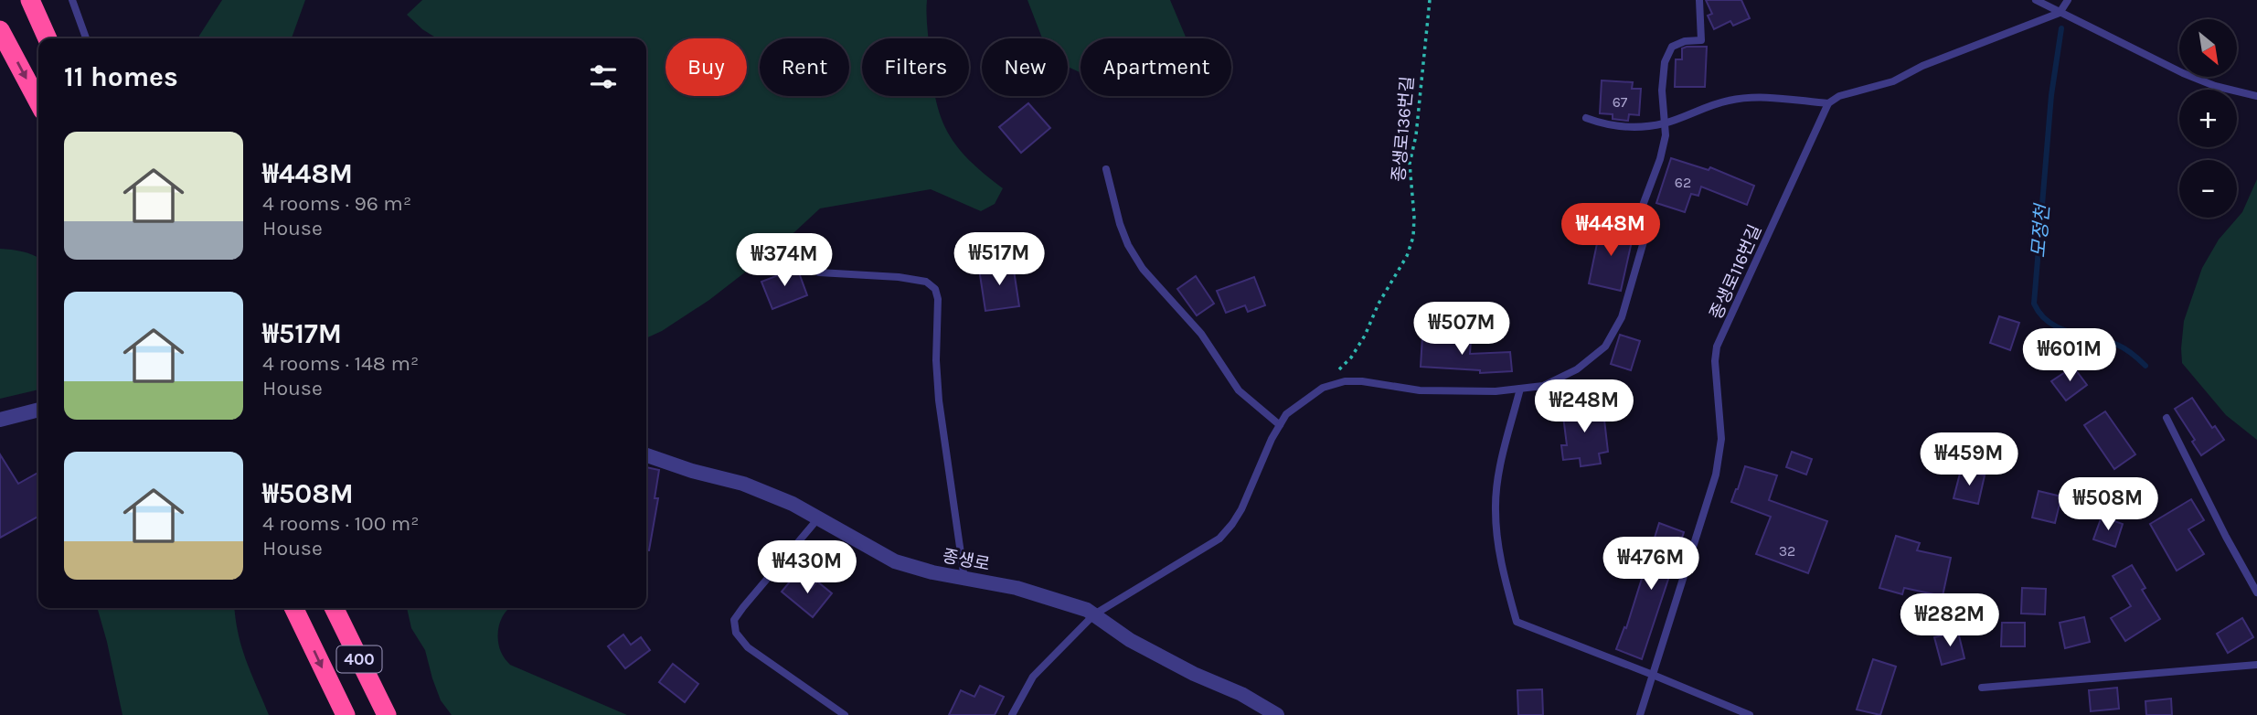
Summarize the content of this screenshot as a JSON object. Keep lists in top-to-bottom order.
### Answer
{
  "streets": {
    "highway": ["400"],
    "street": ["종생로"],
    "lane": ["종생로116번길"],
    "path": ["종생로136번길"]
  },
  "water": ["모정천"],
  "house_numbers": ["67", "62", "32"],
  "north": "bottom right",
  "page": {
    "map_buttons": ["+", "−"],
    "chip": [
      "Buy",
      "Rent",
      "Filters",
      "New",
      "Apartment"
    ],
    "heading": "11 homes",
    "list": [
      {
        "name": "₩448M",
        "note": "4 rooms · 96 m² · House"
      },
      {
        "name": "₩517M",
        "note": "4 rooms · 148 m² · House"
      },
      {
        "name": "₩508M",
        "note": "4 rooms · 100 m² · House"
      }
    ],
    "price": [
      "₩448M",
      "₩517M",
      "₩374M",
      "₩507M",
      "₩601M",
      "₩248M",
      "₩459M",
      "₩508M",
      "₩476M",
      "₩430M",
      "₩282M"
    ]
  }
}
